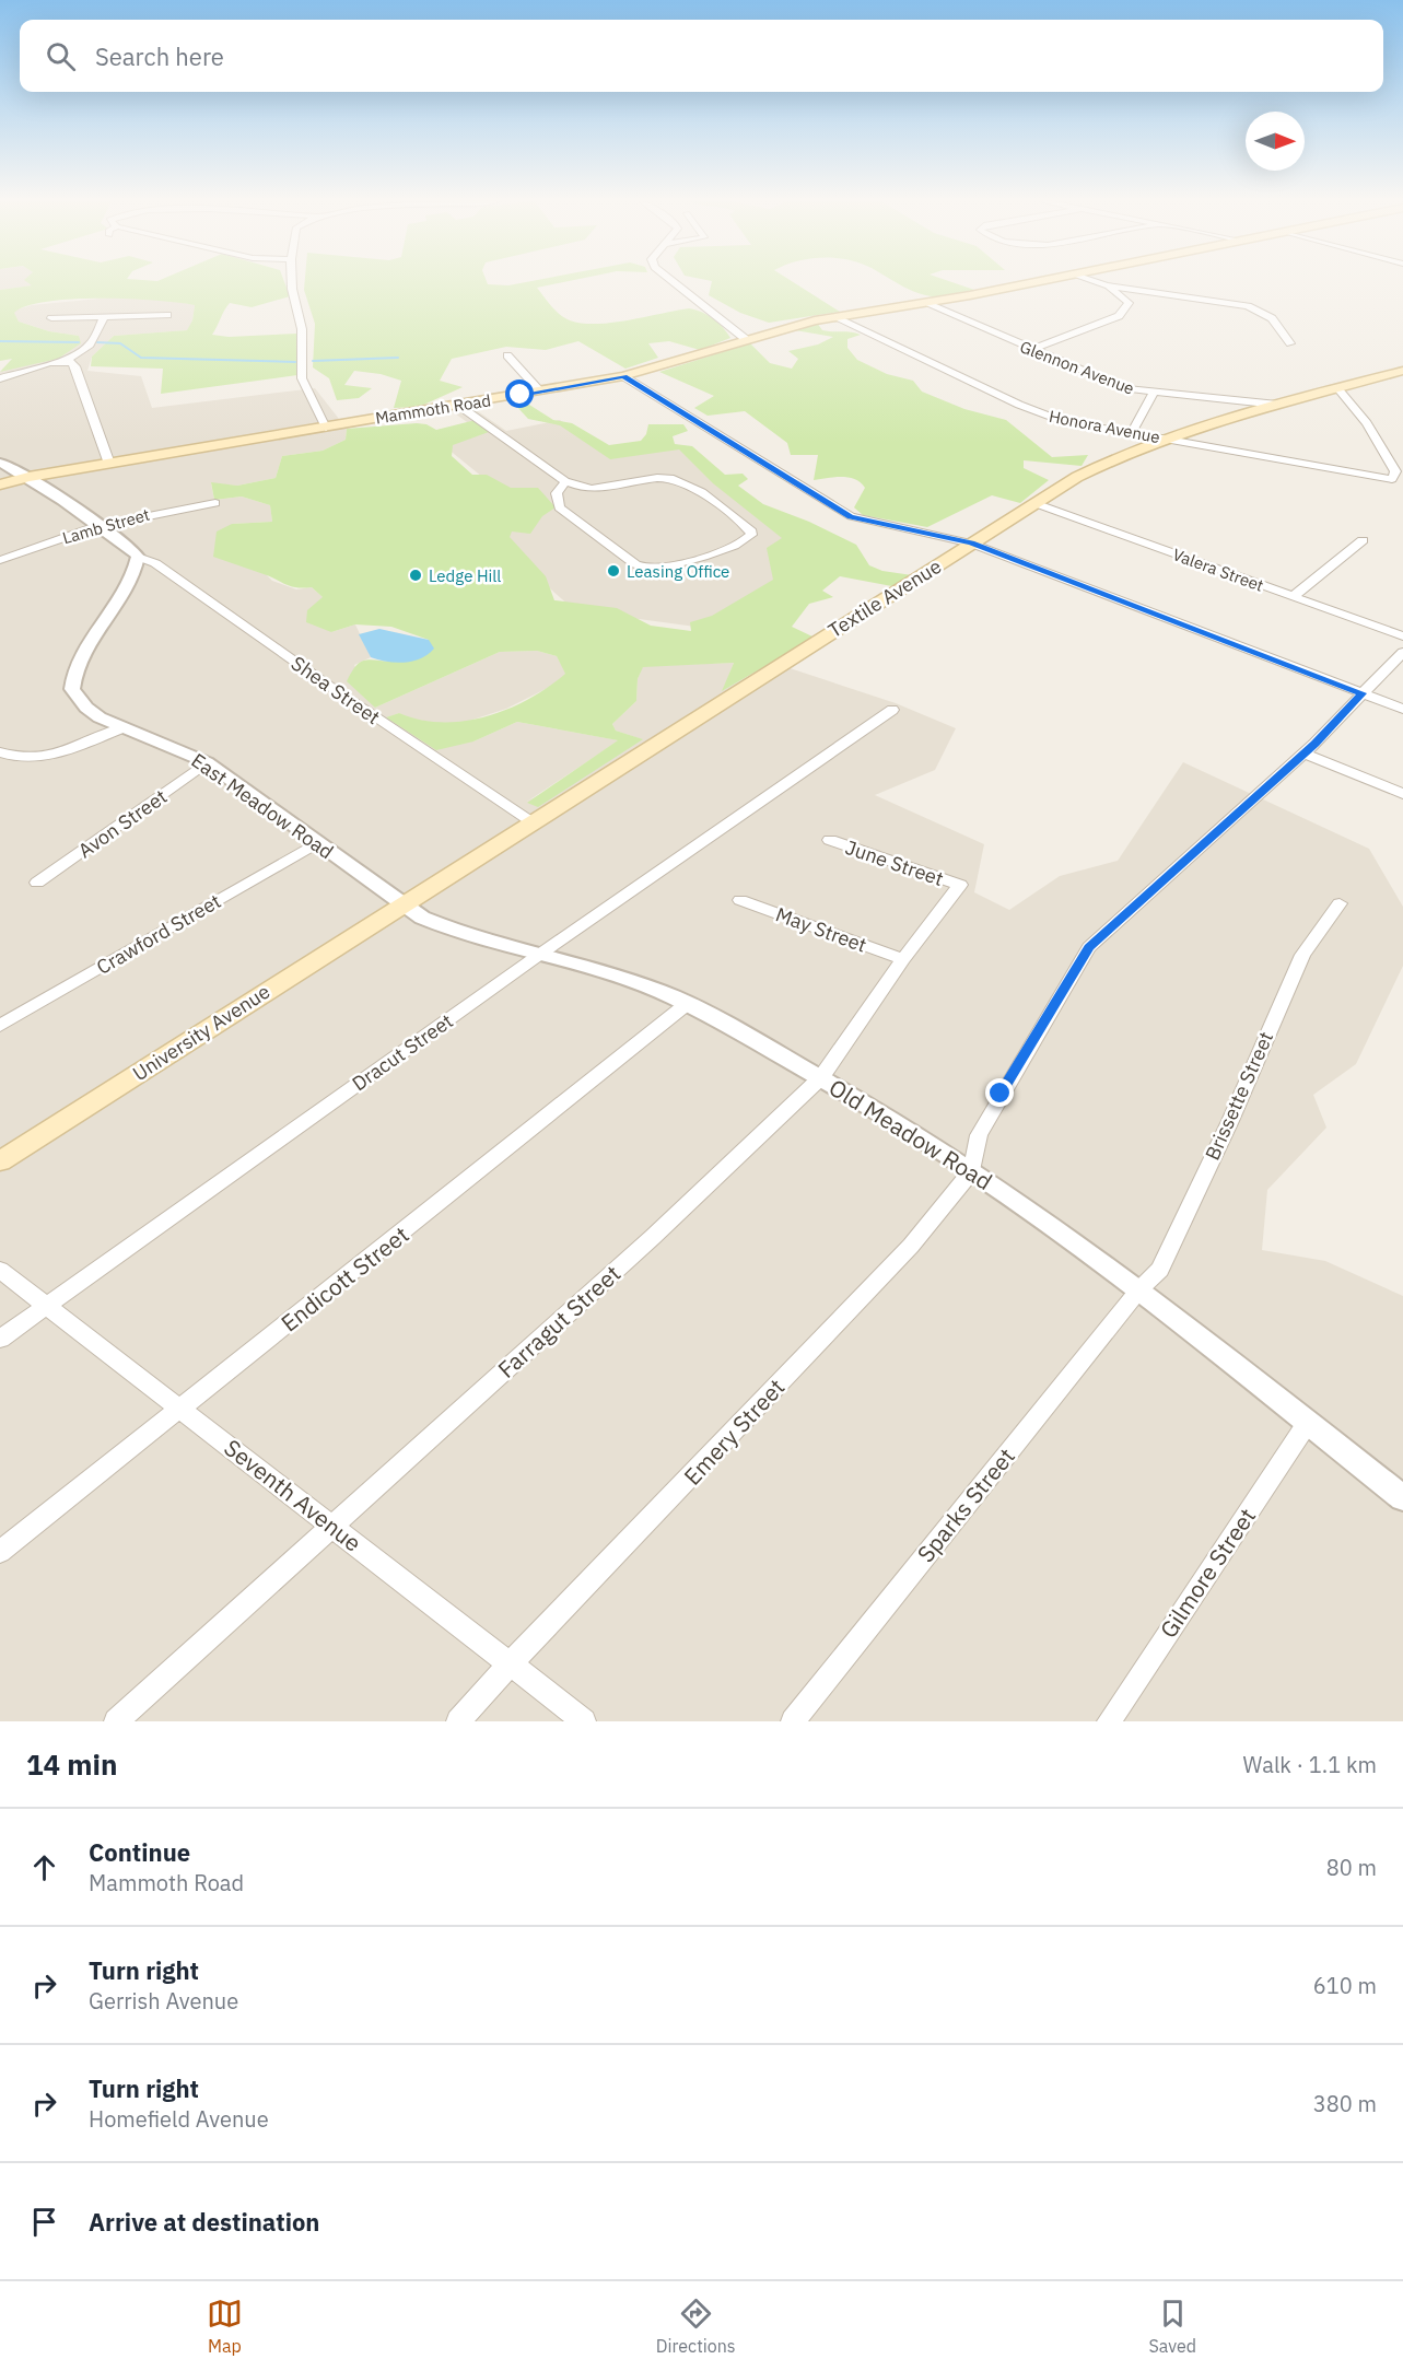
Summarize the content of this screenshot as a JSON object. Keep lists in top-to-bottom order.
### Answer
{
  "streets": {
    "main road": ["Mammoth Road", "Textile Avenue", "University Avenue"],
    "street": [
      "Glennon Avenue",
      "Honora Avenue",
      "Lamb Street",
      "Valera Street",
      "Shea Street",
      "East Meadow Road",
      "Avon Street",
      "June Street",
      "May Street",
      "Crawford Street",
      "Dracut Street",
      "Brissette Street",
      "Old Meadow Road",
      "Endicott Street",
      "Farragut Street",
      "Emery Street",
      "Seventh Avenue",
      "Sparks Street",
      "Gilmore Street"
    ]
  },
  "crossings": [
    ["Glennon Avenue", "Mammoth Road"],
    ["Glennon Avenue", "Textile Avenue"],
    ["Mammoth Road", "Honora Avenue"],
    ["Honora Avenue", "Textile Avenue"],
    ["Valera Street", "Textile Avenue"],
    ["Textile Avenue", "Shea Street"],
    ["Textile Avenue", "University Avenue"],
    ["Textile Avenue", "Old Meadow Road"],
    ["Shea Street", "East Meadow Road"],
    ["East Meadow Road", "Avon Street"],
    ["East Meadow Road", "Crawford Street"],
    ["East Meadow Road", "Old Meadow Road"],
    ["June Street", "Farragut Street"],
    ["May Street", "Farragut Street"],
    ["University Avenue", "Old Meadow Road"],
    ["Dracut Street", "Old Meadow Road"],
    ["Dracut Street", "Seventh Avenue"],
    ["Brissette Street", "Old Meadow Road"],
    ["Brissette Street", "Sparks Street"],
    ["Old Meadow Road", "Endicott Street"],
    ["Old Meadow Road", "Farragut Street"],
    ["Old Meadow Road", "Emery Street"],
    ["Old Meadow Road", "Sparks Street"],
    ["Old Meadow Road", "Gilmore Street"],
    ["Endicott Street", "Seventh Avenue"],
    ["Farragut Street", "Seventh Avenue"],
    ["Emery Street", "Seventh Avenue"]
  ],
  "places": ["Leasing Office", "Ledge Hill"],
  "north": "right",
  "page": {
    "search": "Search here",
    "heading": ["14 min", "Walk · 1.1 km"],
    "list": [
      ["Continue", "Mammoth Road", "80 m"],
      ["Turn right", "Gerrish Avenue", "610 m"],
      ["Turn right", "Homefield Avenue", "380 m"],
      "Arrive at destination"
    ],
    "nav": ["Map", "Directions", "Saved"]
  }
}
